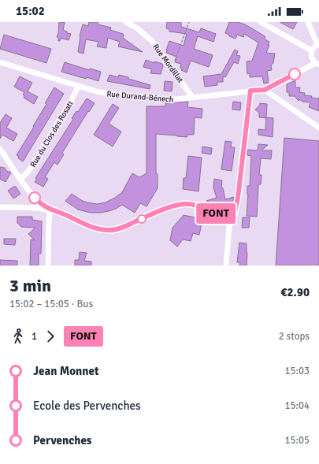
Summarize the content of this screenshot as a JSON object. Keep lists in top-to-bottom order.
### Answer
{
  "streets": {
    "street": ["Rue Mordillat", "Rue Durand-Bénech", "Rue du Clos des Rosati"]
  },
  "crossings": [
    ["Rue Mordillat", "Rue Durand-Bénech"],
    ["Rue Durand-Bénech", "Rue du Clos des Rosati"]
  ],
  "lines": ["bus line FONT"],
  "page": {
    "status": "15:02",
    "on_map": "FONT",
    "heading": ["3 min", "15:02 – 15:05 · Bus", "€2.90"],
    "legs": ["1", "FONT", "2 stops"],
    "list": [
      {
        "name": "Jean Monnet",
        "value": "15:03"
      },
      {
        "name": "Ecole des Pervenches",
        "value": "15:04"
      },
      {
        "name": "Pervenches",
        "value": "15:05"
      }
    ]
  }
}
